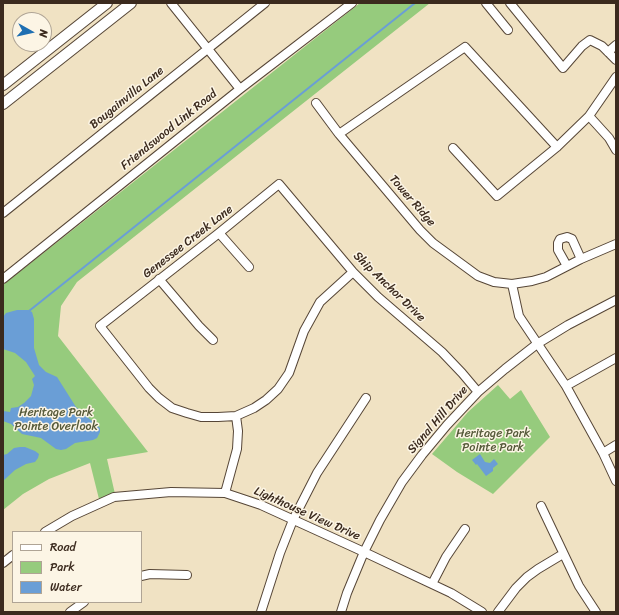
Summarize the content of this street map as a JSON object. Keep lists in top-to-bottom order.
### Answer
{
  "streets": {
    "street": [
      "Bougainvilla Lane",
      "Friendswood Link Road",
      "Tower Ridge",
      "Genessee Creek Lane",
      "Ship Anchor Drive",
      "Signal Hill Drive",
      "Lighthouse View Drive"
    ]
  },
  "crossings": [
    ["Genessee Creek Lane", "Ship Anchor Drive"],
    ["Ship Anchor Drive", "Signal Hill Drive"],
    ["Signal Hill Drive", "Lighthouse View Drive"]
  ],
  "parks": ["Heritage Park Pointe Overlook", "Heritage Park Pointe Park"],
  "legend": ["Road", "Park", "Water"],
  "north": "right"
}
